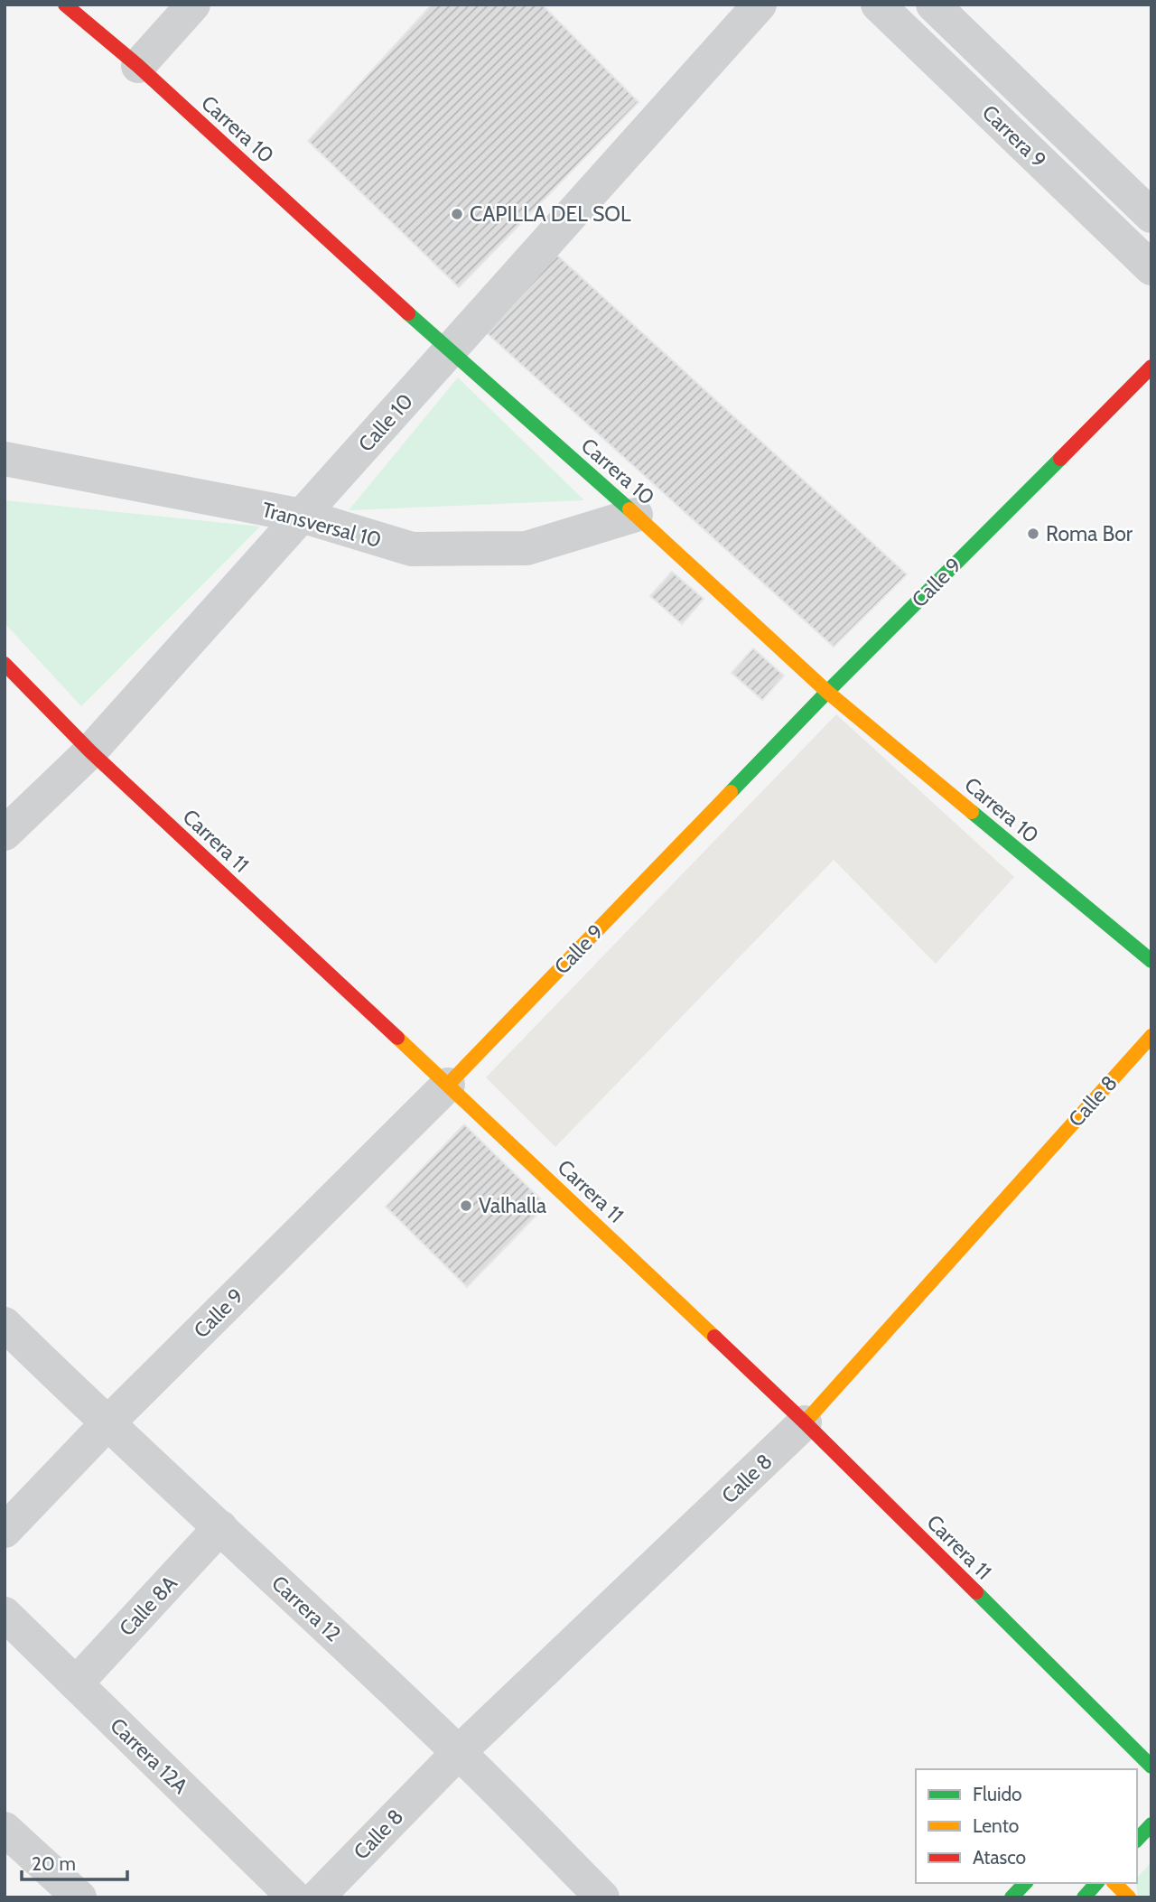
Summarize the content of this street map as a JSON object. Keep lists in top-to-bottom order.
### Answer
{
  "streets": {
    "main road": [
      "Carrera 10",
      "Calle 9",
      "Carrera 11",
      "Calle 8"
    ],
    "street": [
      "Carrera 9",
      "Calle 10",
      "Transversal 10",
      "Calle 8A",
      "Carrera 12",
      "Carrera 12A"
    ]
  },
  "crossings": [
    ["Carrera 10", "Calle 10"],
    ["Carrera 10", "Transversal 10"],
    ["Carrera 10", "Calle 9"],
    ["Calle 10", "Transversal 10"],
    ["Calle 10", "Carrera 11"],
    ["Calle 9", "Carrera 11"],
    ["Calle 9", "Carrera 12"],
    ["Carrera 11", "Calle 8"],
    ["Calle 8", "Carrera 12"],
    ["Calle 8A", "Carrera 12"],
    ["Calle 8A", "Carrera 12A"]
  ],
  "places": ["CAPILLA DEL SOL", "Roma Bor", "Valhalla"],
  "legend": ["Fluido", "Lento", "Atasco"],
  "scale_bar": "20 m"
}
